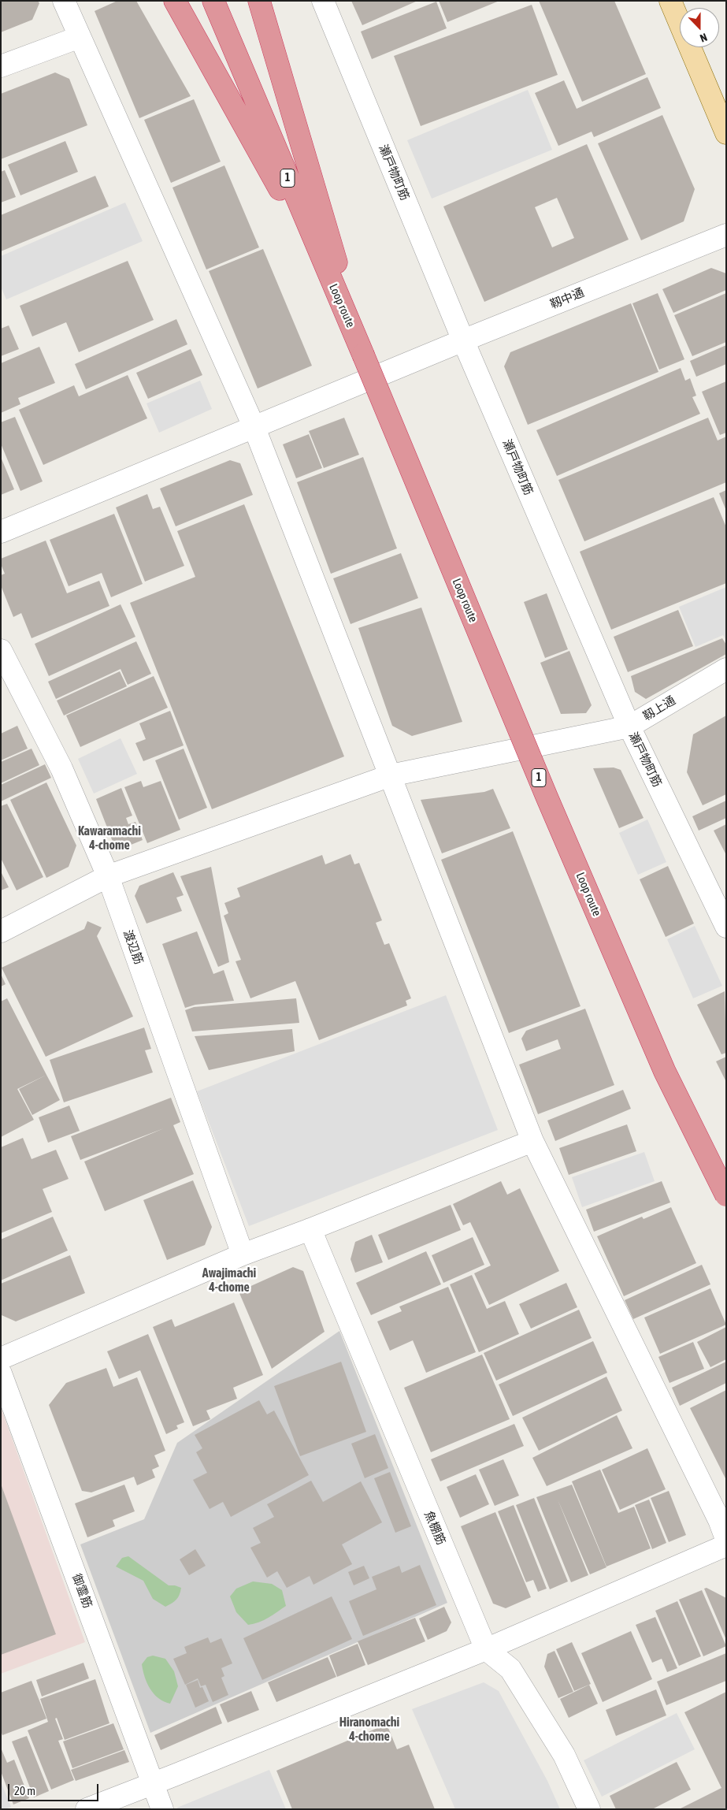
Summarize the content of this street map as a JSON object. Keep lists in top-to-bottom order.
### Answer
{
  "streets": {
    "highway": ["1", "Loop route"],
    "street": [
      "瀬戸物町筋",
      "靱中通",
      "靱上通",
      "渡辺筋",
      "魚棚筋",
      "御霊筋"
    ]
  },
  "crossings": [
    ["瀬戸物町筋", "靱中通"],
    ["瀬戸物町筋", "靱上通"],
    ["1", "Loop route"],
    ["靱上通", "渡辺筋"]
  ],
  "districts": ["Kawaramachi 4-chome", "Awajimachi 4-chome", "Hiranomachi 4-chome"],
  "scale_bar": "20 m",
  "north": "bottom"
}
